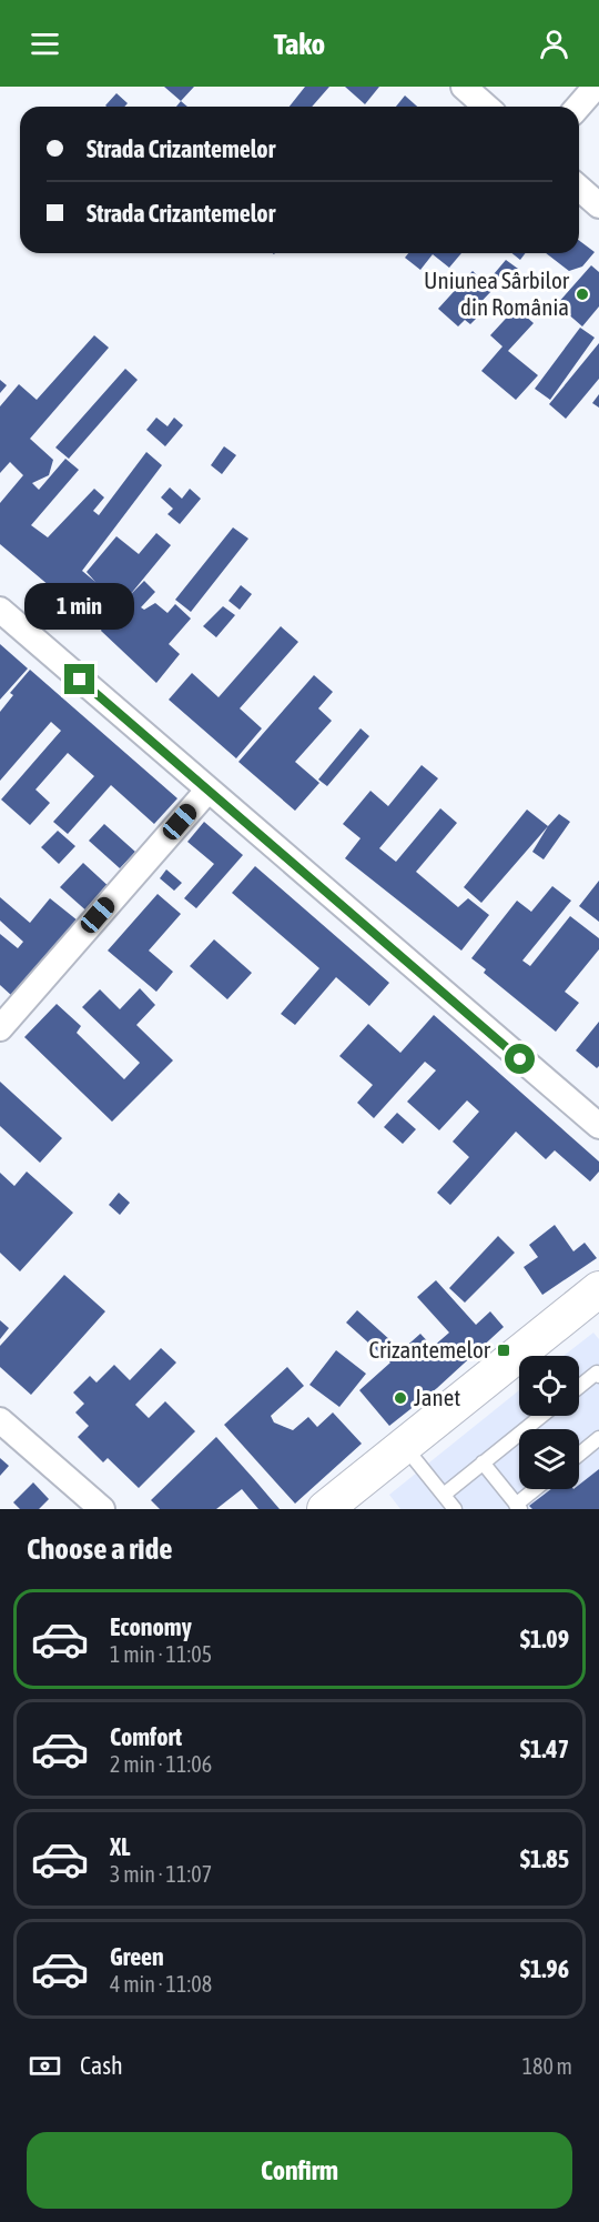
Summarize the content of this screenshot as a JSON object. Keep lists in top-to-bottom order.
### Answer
{
  "places": {
    "other": ["Uniunea Sârbilor din România", "Janet"],
    "transit": ["Crizantemelor"]
  },
  "page": {
    "header": "Tako",
    "banner": ["Strada Crizantemelor", "Strada Crizantemelor"],
    "bubble": "1 min",
    "heading": "Choose a ride",
    "list": [
      {
        "name": "Economy",
        "note": "1 min · 11:05",
        "value": "$1.09"
      },
      {
        "name": "Comfort",
        "note": "2 min · 11:06",
        "value": "$1.47"
      },
      {
        "name": "XL",
        "note": "3 min · 11:07",
        "value": "$1.85"
      },
      {
        "name": "Green",
        "note": "4 min · 11:08",
        "value": "$1.96"
      }
    ],
    "pay": ["Cash", "180 m"],
    "buttons": "Confirm"
  }
}
